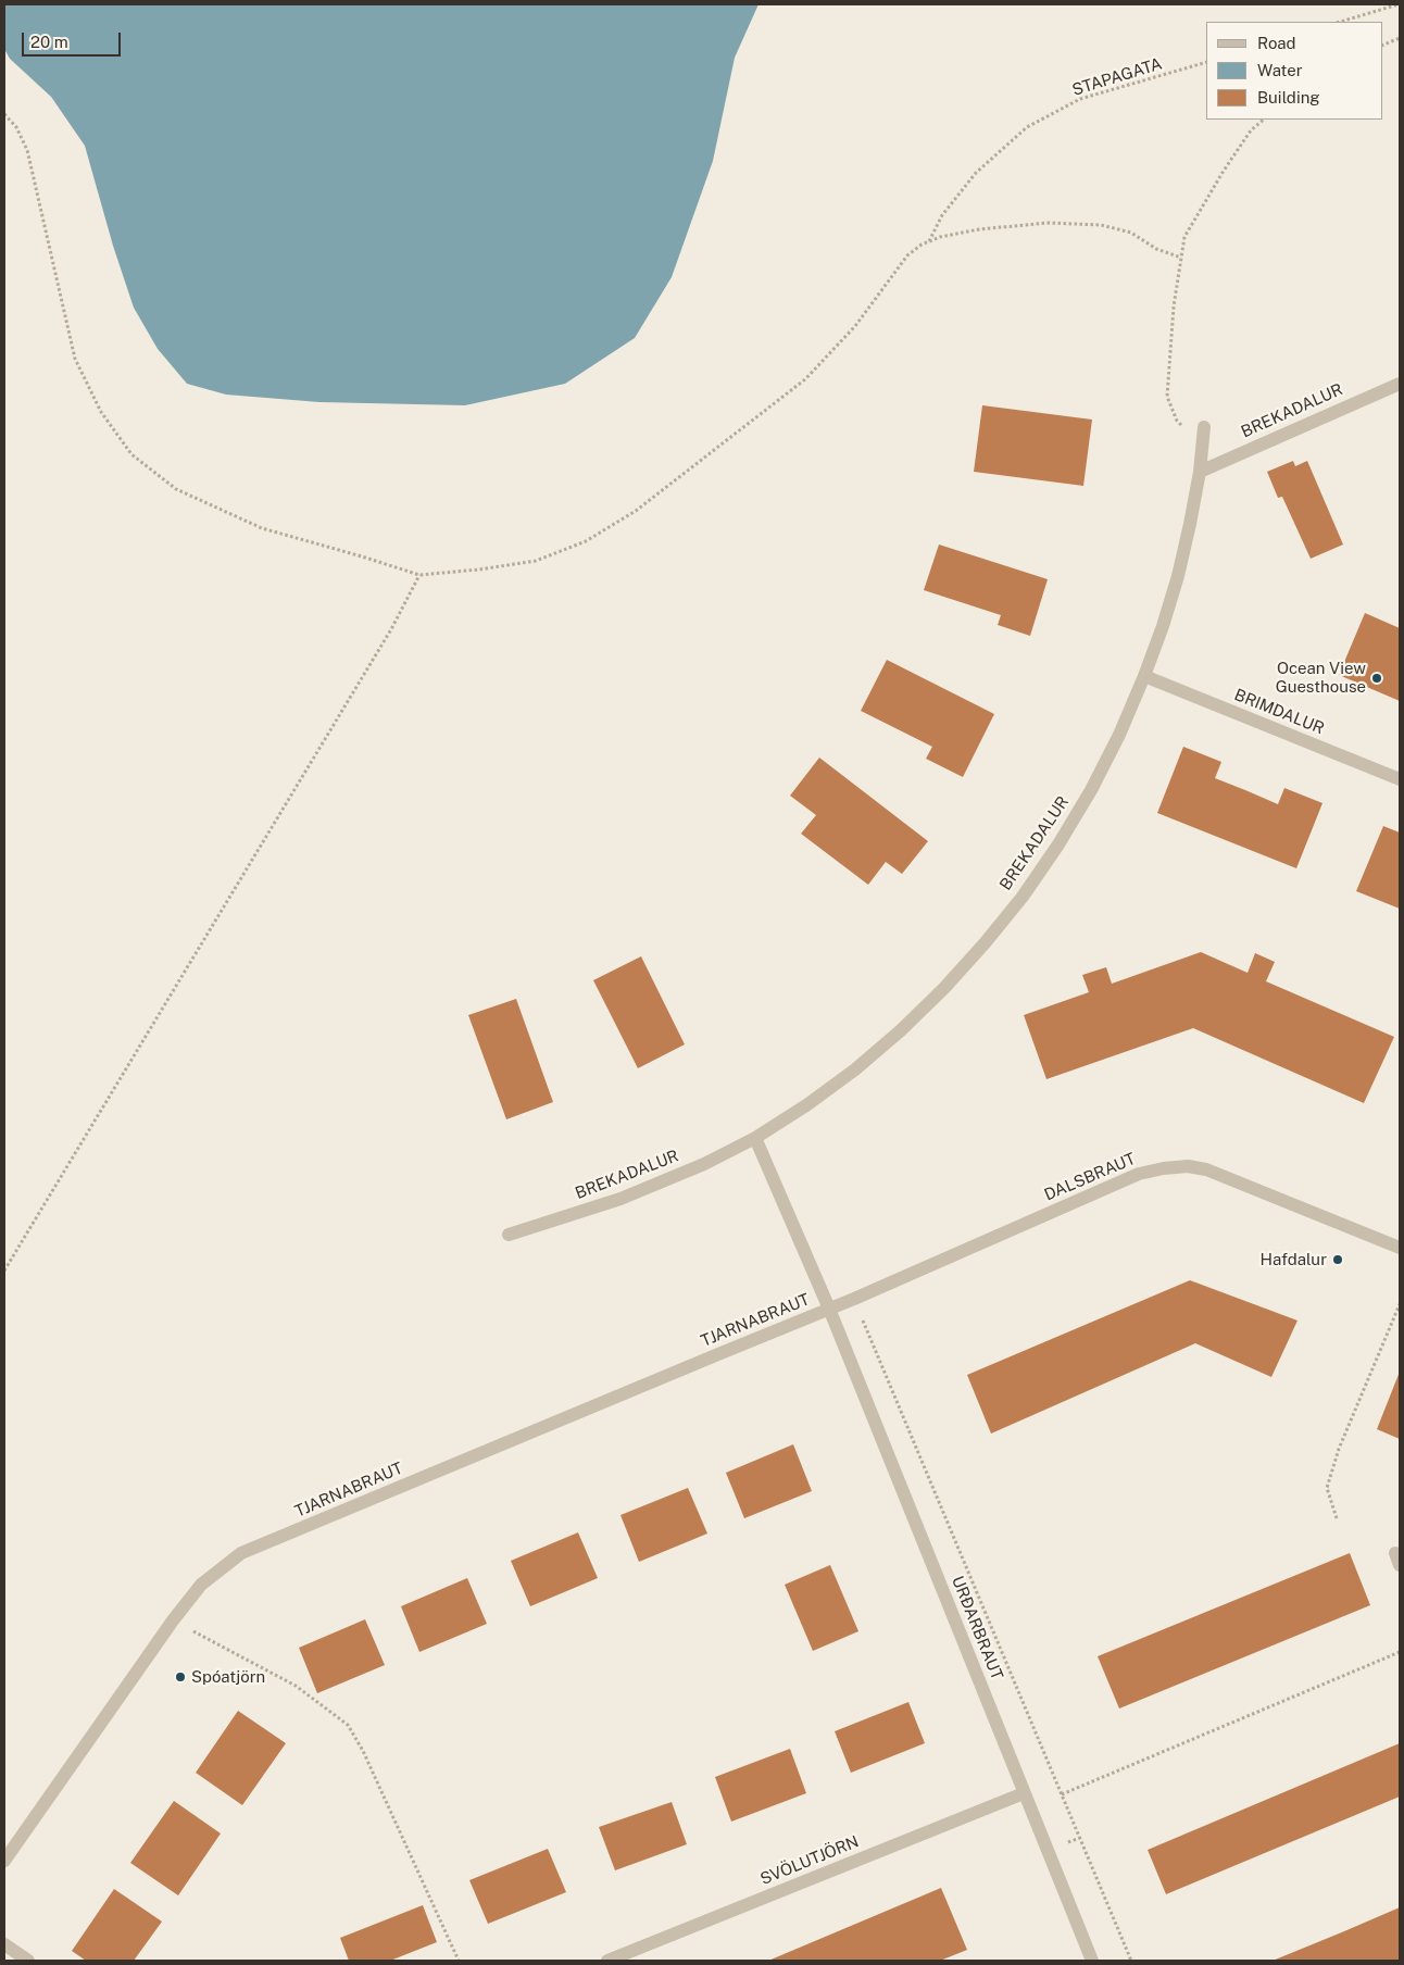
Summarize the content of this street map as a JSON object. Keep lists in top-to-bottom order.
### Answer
{
  "streets": {
    "street": [
      "BREKADALUR",
      "BRIMDALUR",
      "DALSBRAUT",
      "TJARNABRAUT",
      "URÐARBRAUT",
      "SVÖLUTJÖRN"
    ],
    "path": ["STAPAGATA"]
  },
  "crossings": [
    ["BREKADALUR", "BRIMDALUR"],
    ["DALSBRAUT", "TJARNABRAUT"],
    ["DALSBRAUT", "URÐARBRAUT"],
    ["TJARNABRAUT", "URÐARBRAUT"],
    ["URÐARBRAUT", "SVÖLUTJÖRN"]
  ],
  "places": ["Ocean View Guesthouse", "Hafdalur", "Spóatjörn"],
  "legend": ["Road", "Water", "Building"],
  "scale_bar": "20 m"
}
